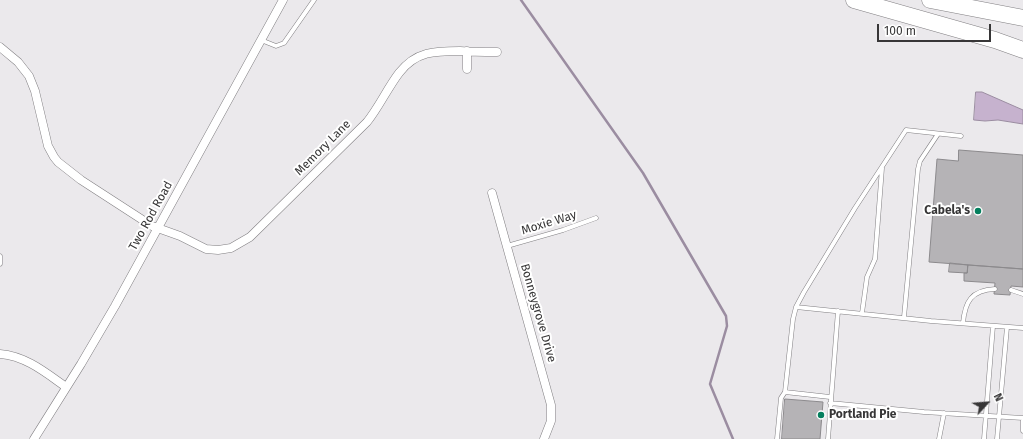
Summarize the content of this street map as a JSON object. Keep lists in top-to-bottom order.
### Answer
{
  "streets": {
    "street": ["Memory Lane", "Two Rod Road", "Bonneygrove Drive"],
    "lane": ["Moxie Way"]
  },
  "crossings": [
    ["Memory Lane", "Two Rod Road"],
    ["Moxie Way", "Bonneygrove Drive"]
  ],
  "places": ["Cabela's", "Portland Pie"],
  "scale_bar": "100 m",
  "north": "top right"
}
